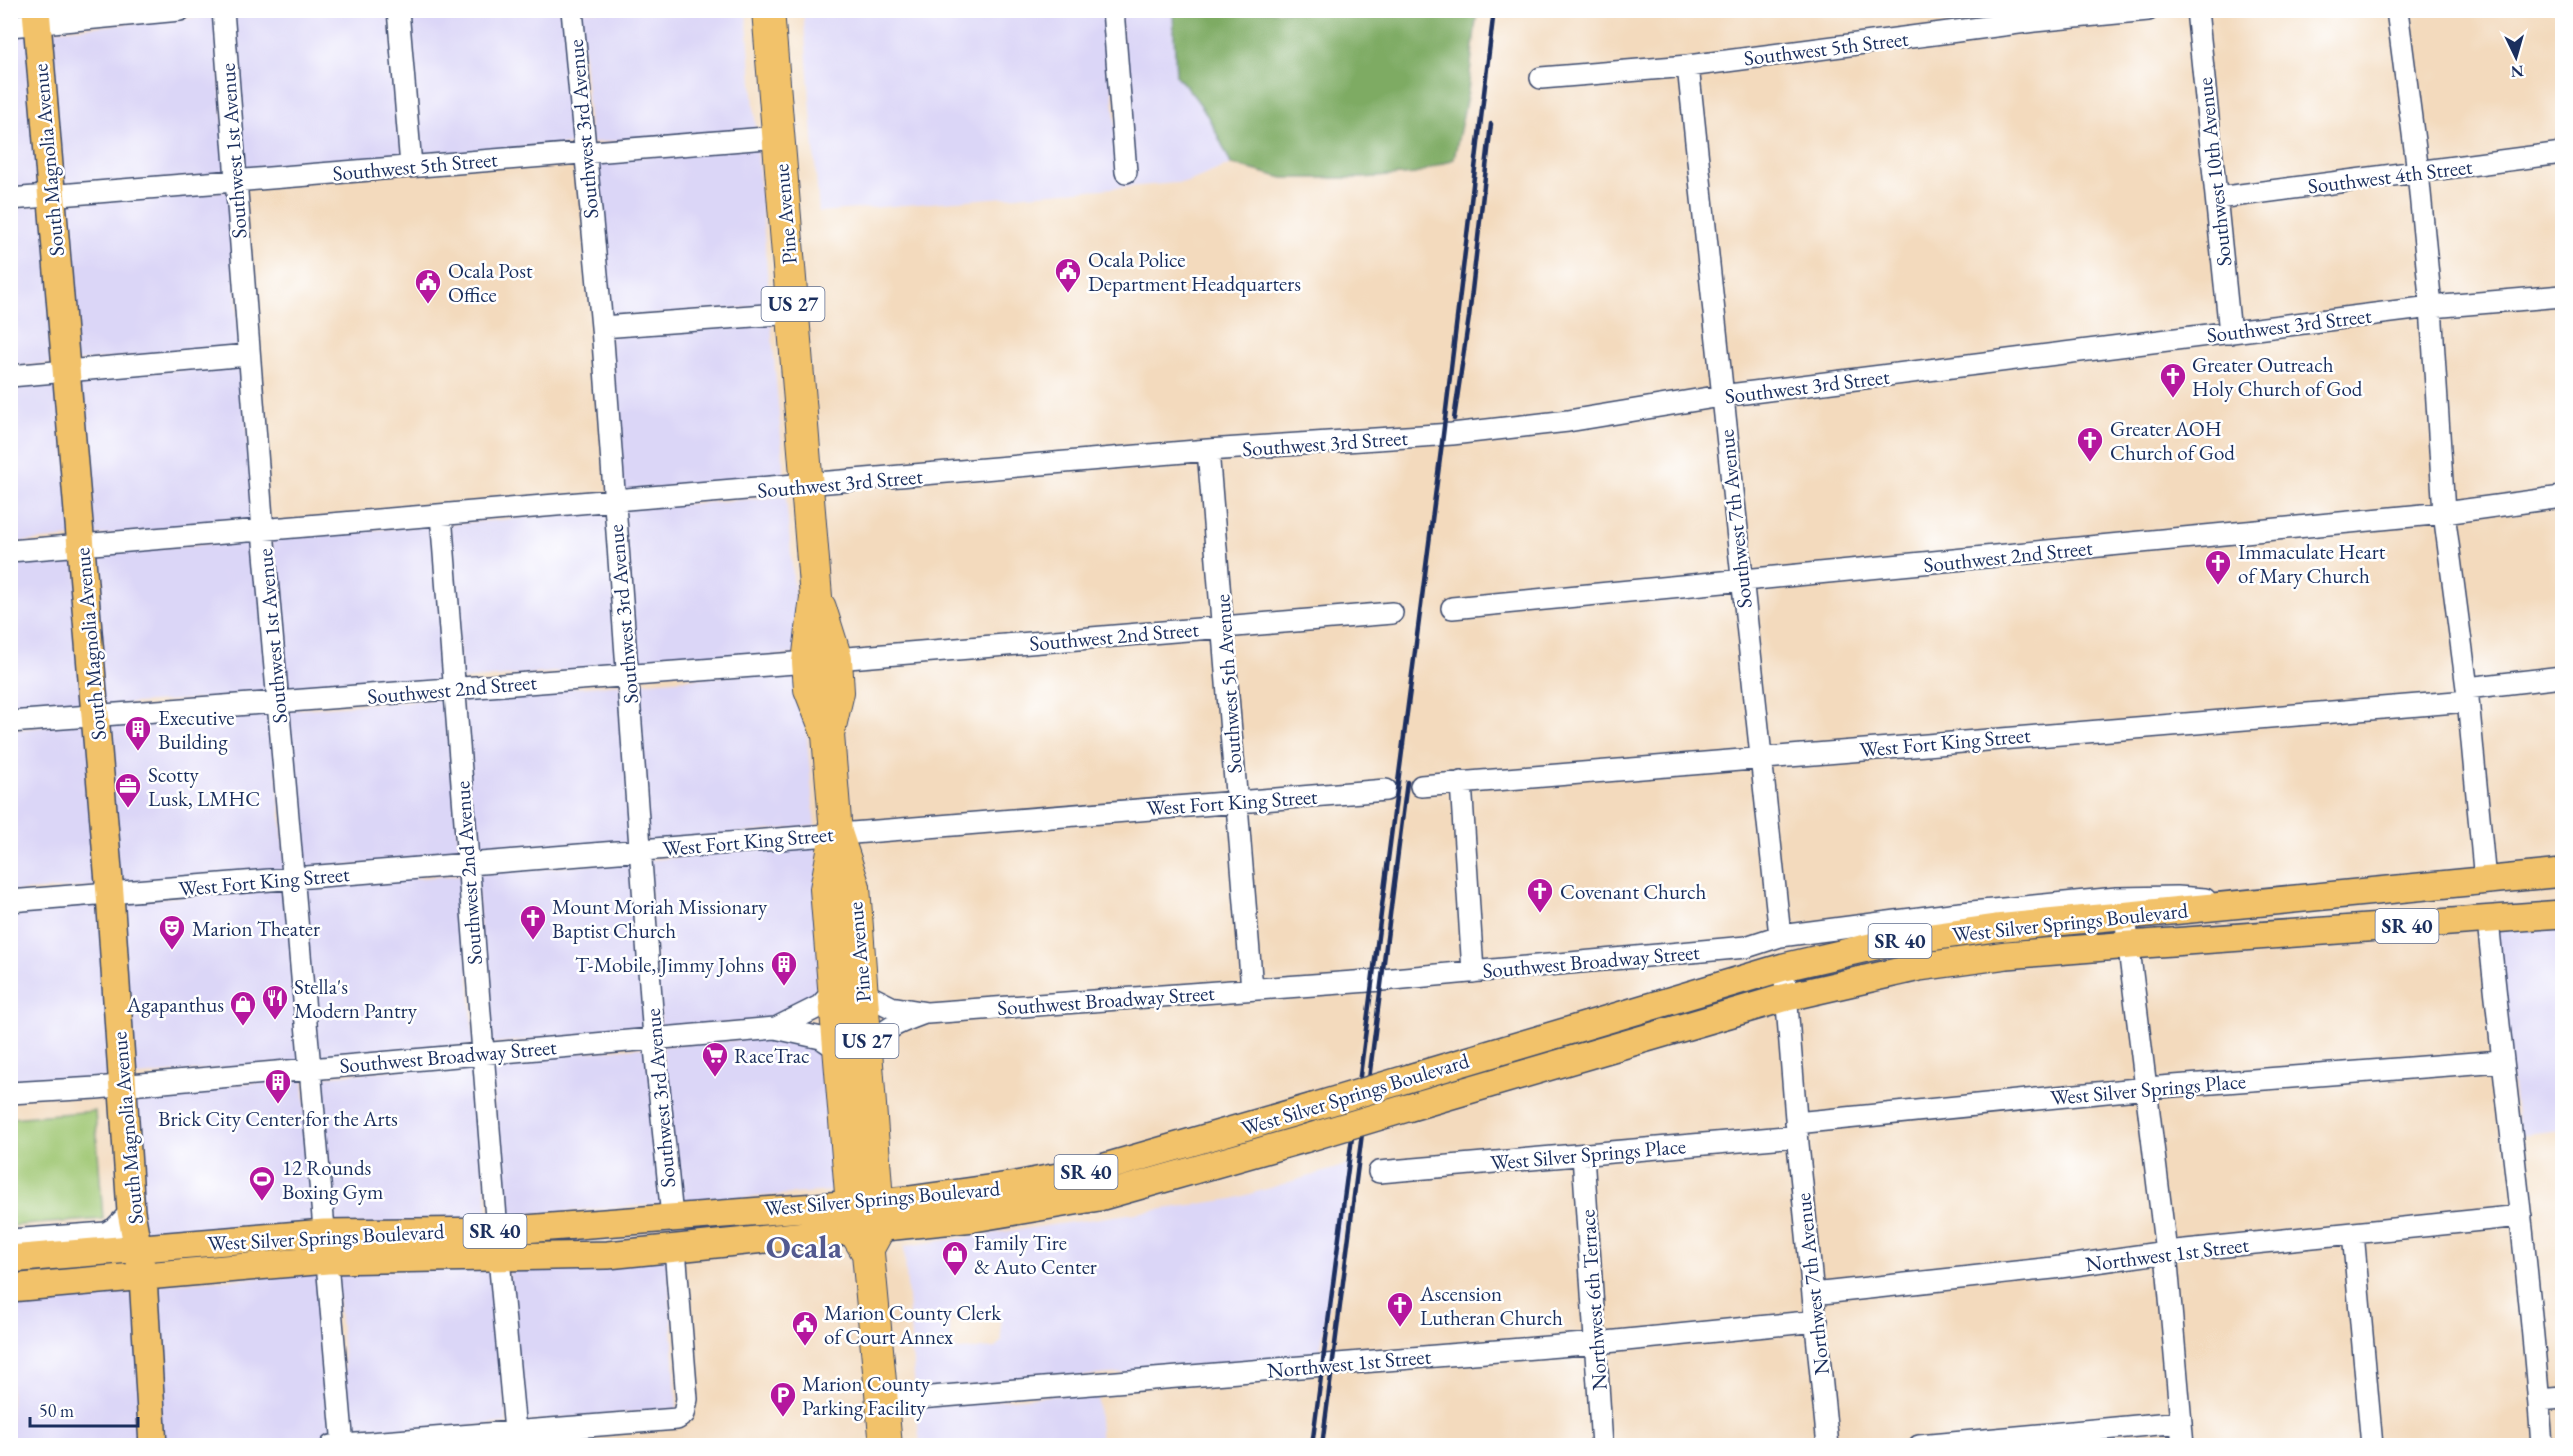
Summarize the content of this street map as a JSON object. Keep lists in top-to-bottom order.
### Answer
{
  "streets": {
    "highway": ["Pine Avenue", "US 27"],
    "main road": ["South Magnolia Avenue", "West Silver Springs Boulevard", "SR 40"],
    "street": [
      "Southwest 5th Street",
      "Southwest 3rd Avenue",
      "Southwest 1st Avenue",
      "Southwest 10th Avenue",
      "Southwest 4th Street",
      "Southwest 3rd Street",
      "Southwest 7th Avenue",
      "Southwest 2nd Street",
      "Southwest 5th Avenue",
      "West Fort King Street",
      "Southwest 2nd Avenue",
      "Southwest Broadway Street",
      "West Silver Springs Place",
      "Northwest 1st Street",
      "Northwest 7th Avenue",
      "Northwest 6th Terrace"
    ]
  },
  "crossings": [
    ["Southwest 5th Street", "Southwest 3rd Avenue"],
    ["Southwest 5th Street", "Southwest 1st Avenue"],
    ["Southwest 5th Street", "South Magnolia Avenue"],
    ["Southwest 5th Street", "Pine Avenue"],
    ["Southwest 5th Street", "Southwest 7th Avenue"],
    ["Southwest 3rd Avenue", "Southwest 3rd Street"],
    ["Southwest 3rd Avenue", "Southwest 2nd Street"],
    ["Southwest 3rd Avenue", "West Fort King Street"],
    ["Southwest 3rd Avenue", "West Silver Springs Boulevard"],
    ["Southwest 3rd Avenue", "Southwest Broadway Street"],
    ["Southwest 1st Avenue", "Southwest 3rd Street"],
    ["Southwest 1st Avenue", "Southwest 2nd Street"],
    ["Southwest 1st Avenue", "West Fort King Street"],
    ["Southwest 1st Avenue", "West Silver Springs Boulevard"],
    ["Southwest 1st Avenue", "Southwest Broadway Street"],
    ["South Magnolia Avenue", "Southwest 3rd Street"],
    ["South Magnolia Avenue", "Southwest 2nd Street"],
    ["South Magnolia Avenue", "West Fort King Street"],
    ["South Magnolia Avenue", "West Silver Springs Boulevard"],
    ["South Magnolia Avenue", "SR 40"],
    ["South Magnolia Avenue", "Southwest Broadway Street"],
    ["Southwest 10th Avenue", "Southwest 4th Street"],
    ["Southwest 10th Avenue", "Southwest 3rd Street"],
    ["Pine Avenue", "Southwest 3rd Street"],
    ["Pine Avenue", "Southwest 2nd Street"],
    ["Pine Avenue", "West Fort King Street"],
    ["Pine Avenue", "West Silver Springs Boulevard"],
    ["Pine Avenue", "Southwest Broadway Street"],
    ["Pine Avenue", "Northwest 1st Street"],
    ["Southwest 3rd Street", "Southwest 7th Avenue"],
    ["Southwest 3rd Street", "Southwest 5th Avenue"],
    ["Southwest 3rd Street", "Southwest 2nd Avenue"],
    ["Southwest 7th Avenue", "Southwest 2nd Street"],
    ["Southwest 7th Avenue", "West Fort King Street"],
    ["Southwest 7th Avenue", "Southwest Broadway Street"],
    ["Southwest 2nd Street", "Southwest 5th Avenue"],
    ["Southwest 2nd Street", "Southwest 2nd Avenue"],
    ["Southwest 5th Avenue", "West Fort King Street"],
    ["Southwest 5th Avenue", "Southwest Broadway Street"],
    ["West Fort King Street", "Southwest 2nd Avenue"],
    ["Southwest 2nd Avenue", "West Silver Springs Boulevard"],
    ["Southwest 2nd Avenue", "Southwest Broadway Street"],
    ["West Silver Springs Boulevard", "SR 40"],
    ["West Silver Springs Boulevard", "Southwest Broadway Street"],
    ["West Silver Springs Place", "Northwest 7th Avenue"],
    ["West Silver Springs Place", "Northwest 6th Terrace"],
    ["Northwest 1st Street", "Northwest 7th Avenue"],
    ["Northwest 1st Street", "Northwest 6th Terrace"]
  ],
  "districts": ["Ocala"],
  "places": {
    "public building": ["Ocala Police Department Headquarters", "Ocala Post Office", "Marion County Clerk of Court Annex"],
    "church": [
      "Greater Outreach Holy Church of God",
      "Greater AOH Church of God",
      "Immaculate Heart of Mary Church",
      "Covenant Church",
      "Mount Moriah Missionary Baptist Church",
      "Ascension Lutheran Church"
    ],
    "building": ["Executive Building", "T-Mobile, Jimmy Johns", "Brick City Center for the Arts"],
    "office": ["Scotty Lusk, LMHC"],
    "theatre": ["Marion Theater"],
    "restaurant": ["Stella's Modern Pantry"],
    "shop": ["Agapanthus", "Family Tire & Auto Center"],
    "supermarket": ["RaceTrac"],
    "sports": ["12 Rounds Boxing Gym"],
    "parking": ["Marion County Parking Facility"]
  },
  "scale_bar": "50 m",
  "north": "bottom"
}
